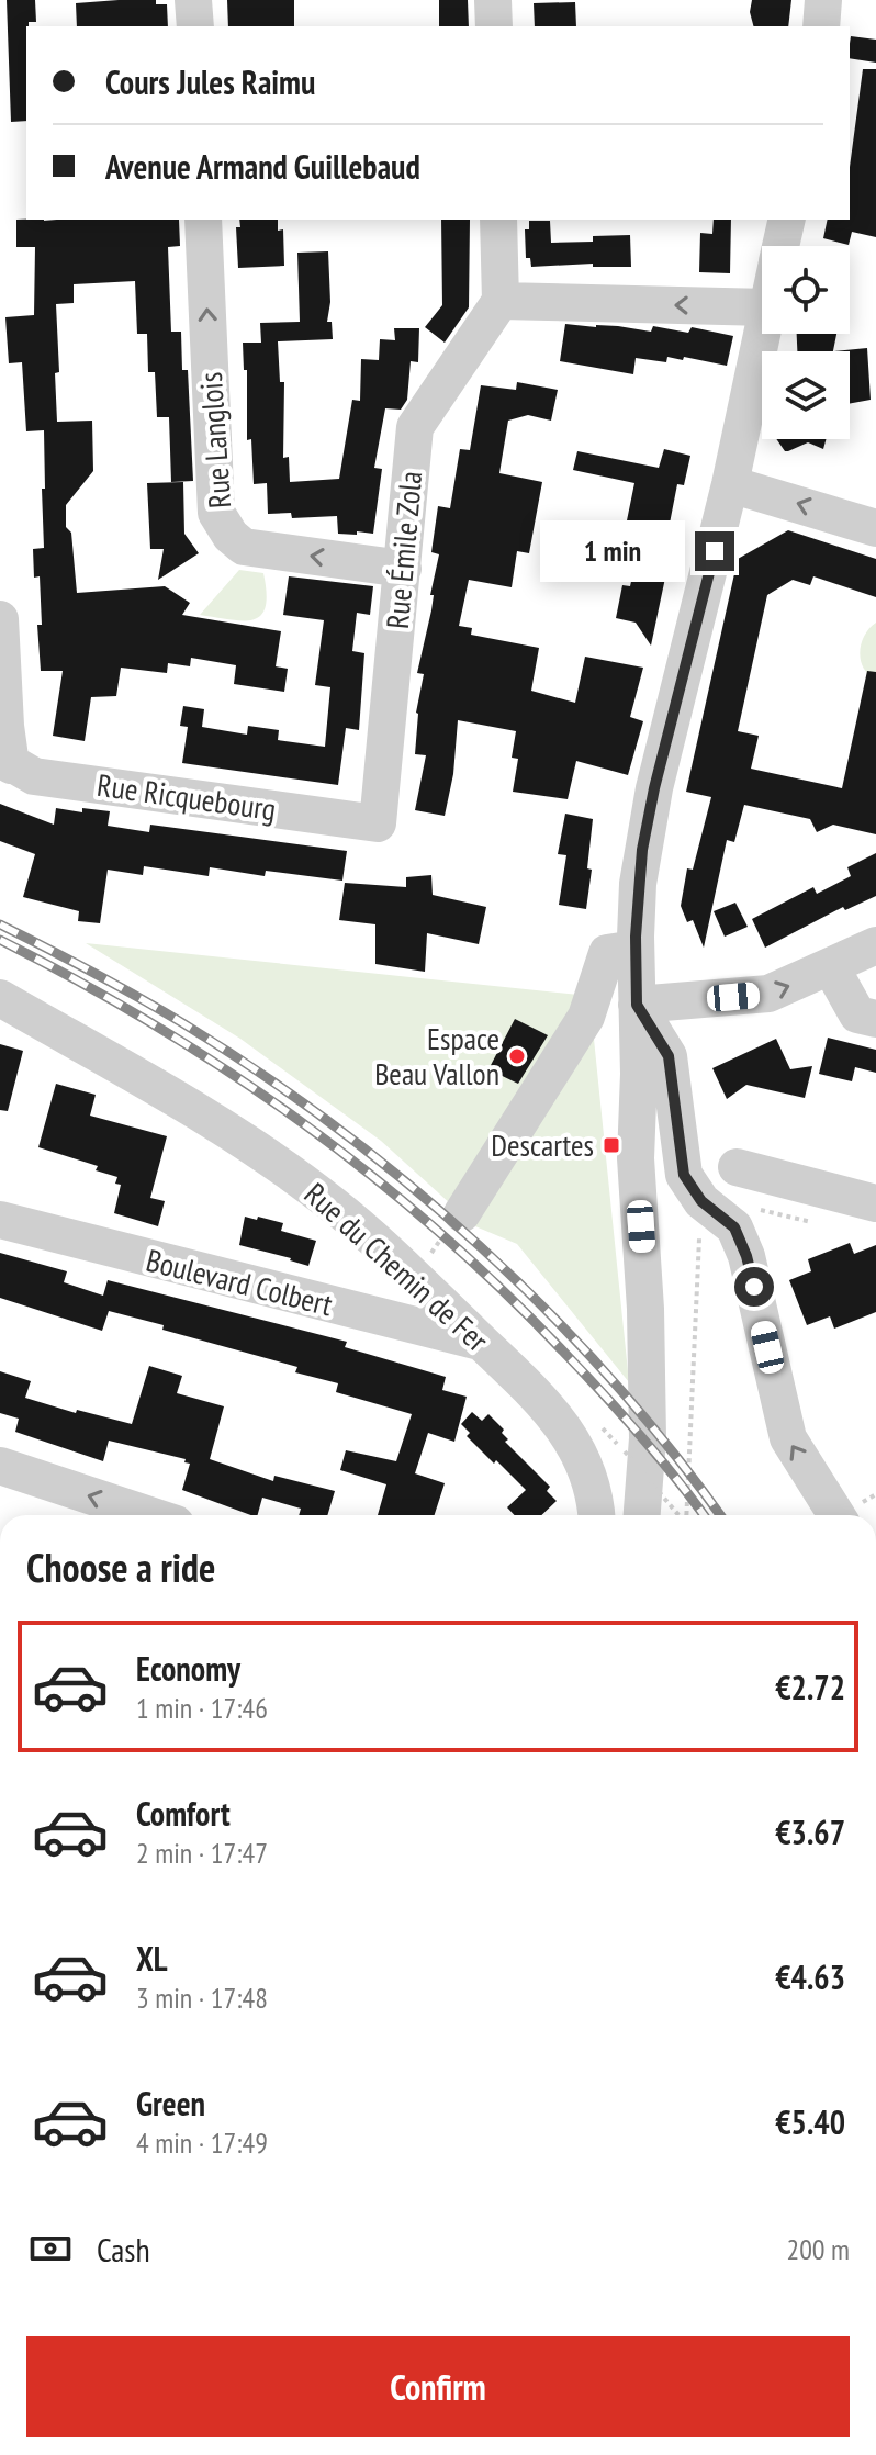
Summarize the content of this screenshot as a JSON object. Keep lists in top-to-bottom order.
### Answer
{
  "streets": {
    "street": [
      "Rue Langlois",
      "Rue Émile Zola",
      "Rue Ricquebourg",
      "Rue du Chemin de Fer",
      "Boulevard Colbert"
    ]
  },
  "crossings": [
    ["Rue Langlois", "Rue Émile Zola"],
    ["Rue Émile Zola", "Rue Ricquebourg"],
    ["Rue du Chemin de Fer", "Boulevard Colbert"]
  ],
  "one_way": ["Rue Langlois"],
  "places": {
    "other": ["Espace Beau Vallon"],
    "transit": ["Descartes"]
  },
  "page": {
    "banner": ["Cours Jules Raimu", "Avenue Armand Guillebaud"],
    "bubble": "1 min",
    "heading": "Choose a ride",
    "list": [
      {
        "name": "Economy",
        "note": "1 min · 17:46",
        "value": "€2.72"
      },
      {
        "name": "Comfort",
        "note": "2 min · 17:47",
        "value": "€3.67"
      },
      {
        "name": "XL",
        "note": "3 min · 17:48",
        "value": "€4.63"
      },
      {
        "name": "Green",
        "note": "4 min · 17:49",
        "value": "€5.40"
      }
    ],
    "pay": ["Cash", "200 m"],
    "buttons": "Confirm"
  }
}
